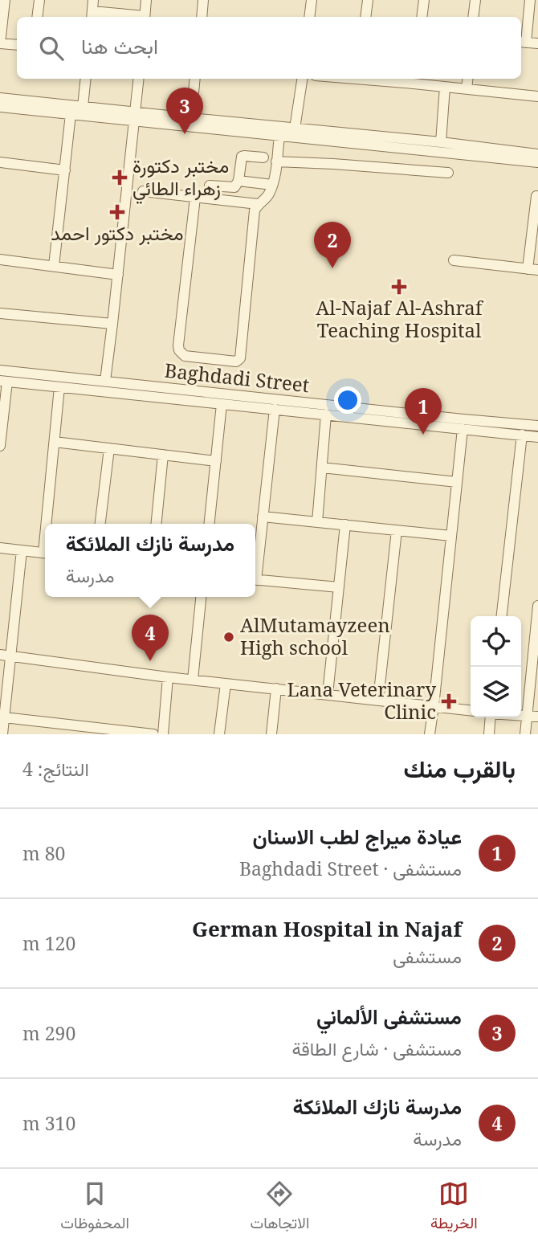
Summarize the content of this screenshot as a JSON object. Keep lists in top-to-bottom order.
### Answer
{
  "streets": {
    "street": ["Baghdadi Street"]
  },
  "places": {
    "health": [
      "مختبر دكتورة زهراء الطائي",
      "مختبر دكتور احمد",
      "Al-Najaf Al-Ashraf Teaching Hospital",
      "Lana Veterinary Clinic"
    ],
    "other": ["AlMutamayzeen High school"]
  },
  "page": {
    "search": "ابحث هنا",
    "pins": [
      "3",
      "2",
      "1",
      "4"
    ],
    "popup": ["مدرسة نازك الملائكة", "مدرسة"],
    "heading": ["بالقرب منك", "النتائج: 4"],
    "list": [
      {
        "mark": "1",
        "name": "عيادة ميراج لطب الاسنان",
        "note": "مستشفى · Baghdadi Street",
        "value": "80 m"
      },
      {
        "mark": "2",
        "name": "German Hospital in Najaf",
        "note": "مستشفى",
        "value": "120 m"
      },
      {
        "mark": "3",
        "name": "مستشفى الألماني",
        "note": "مستشفى · شارع الطاقة",
        "value": "290 m"
      },
      {
        "mark": "4",
        "name": "مدرسة نازك الملائكة",
        "note": "مدرسة",
        "value": "310 m"
      }
    ],
    "nav": ["الخريطة", "الاتجاهات", "المحفوظات"]
  }
}
